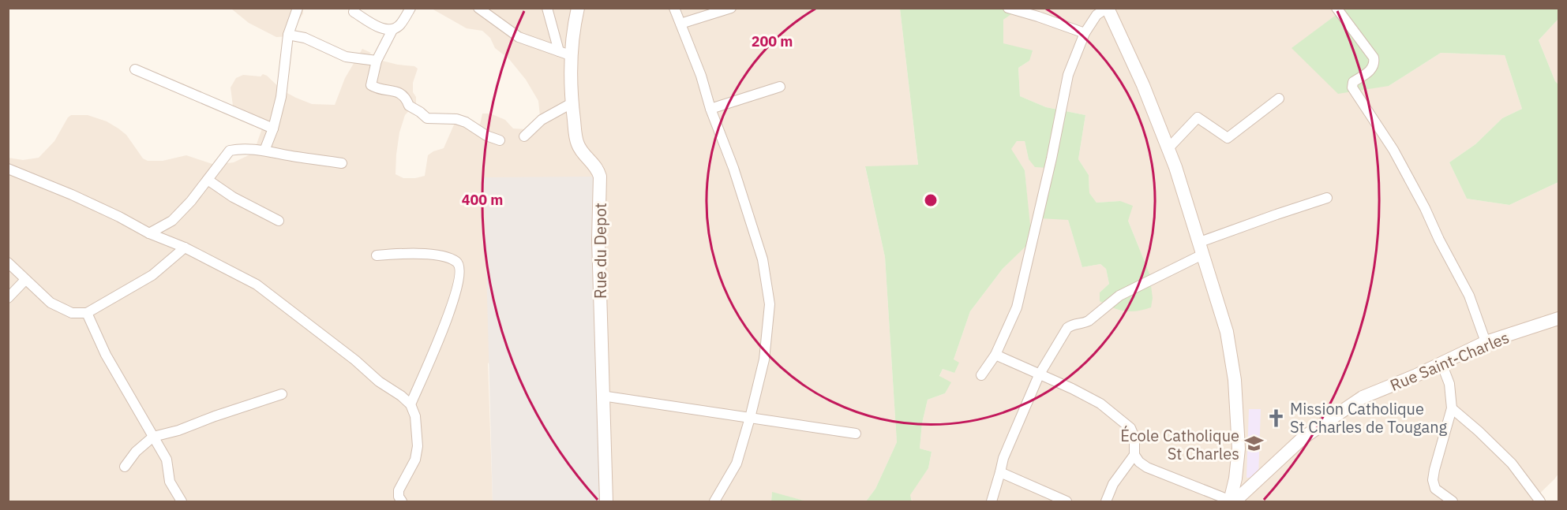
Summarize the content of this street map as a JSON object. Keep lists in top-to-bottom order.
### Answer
{
  "streets": {
    "street": ["Rue du Depot", "Rue Saint-Charles"]
  },
  "places": {
    "church": ["Mission Catholique St Charles de Tougang"],
    "school or university": ["École Catholique St Charles"]
  },
  "rings": ["200 m", "400 m"]
}
